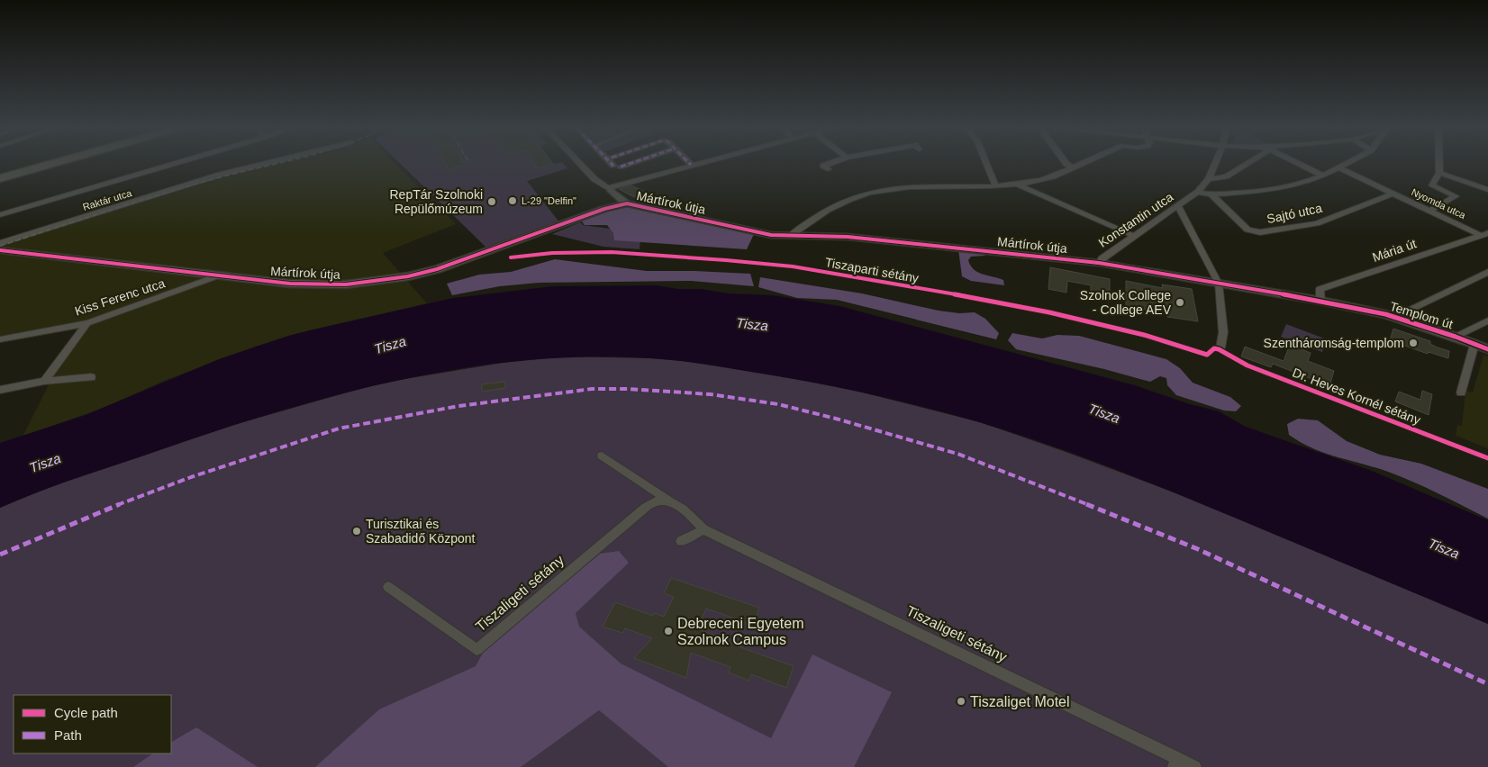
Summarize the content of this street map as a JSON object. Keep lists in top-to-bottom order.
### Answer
{
  "streets": {
    "street": [
      "Raktár utca",
      "Mártírok útja",
      "Nyomda utca",
      "Sajtó utca",
      "Konstantin utca",
      "Mária út",
      "Kiss Ferenc utca",
      "Templom út",
      "Tiszaligeti sétány"
    ],
    "cycle path": ["Tiszaparti sétány"]
  },
  "crossings": [
    ["Mártírok útja", "Konstantin utca"],
    ["Mártírok útja", "Mária út"],
    ["Mártírok útja", "Kiss Ferenc utca"],
    ["Mártírok útja", "Templom út"],
    ["Nyomda utca", "Sajtó utca"],
    ["Nyomda utca", "Mária út"],
    ["Mária út", "Templom út"]
  ],
  "water": ["Tisza"],
  "places": [
    "L-29 \"Delfin\"",
    "RepTár Szolnoki Repülőmúzeum",
    "Szolnok College - College AEV",
    "Szentháromság-templom",
    "Turisztikai és Szabadidő Központ",
    "Debreceni Egyetem Szolnok Campus",
    "Tiszaliget Motel"
  ],
  "legend": ["Cycle path", "Path"]
}
